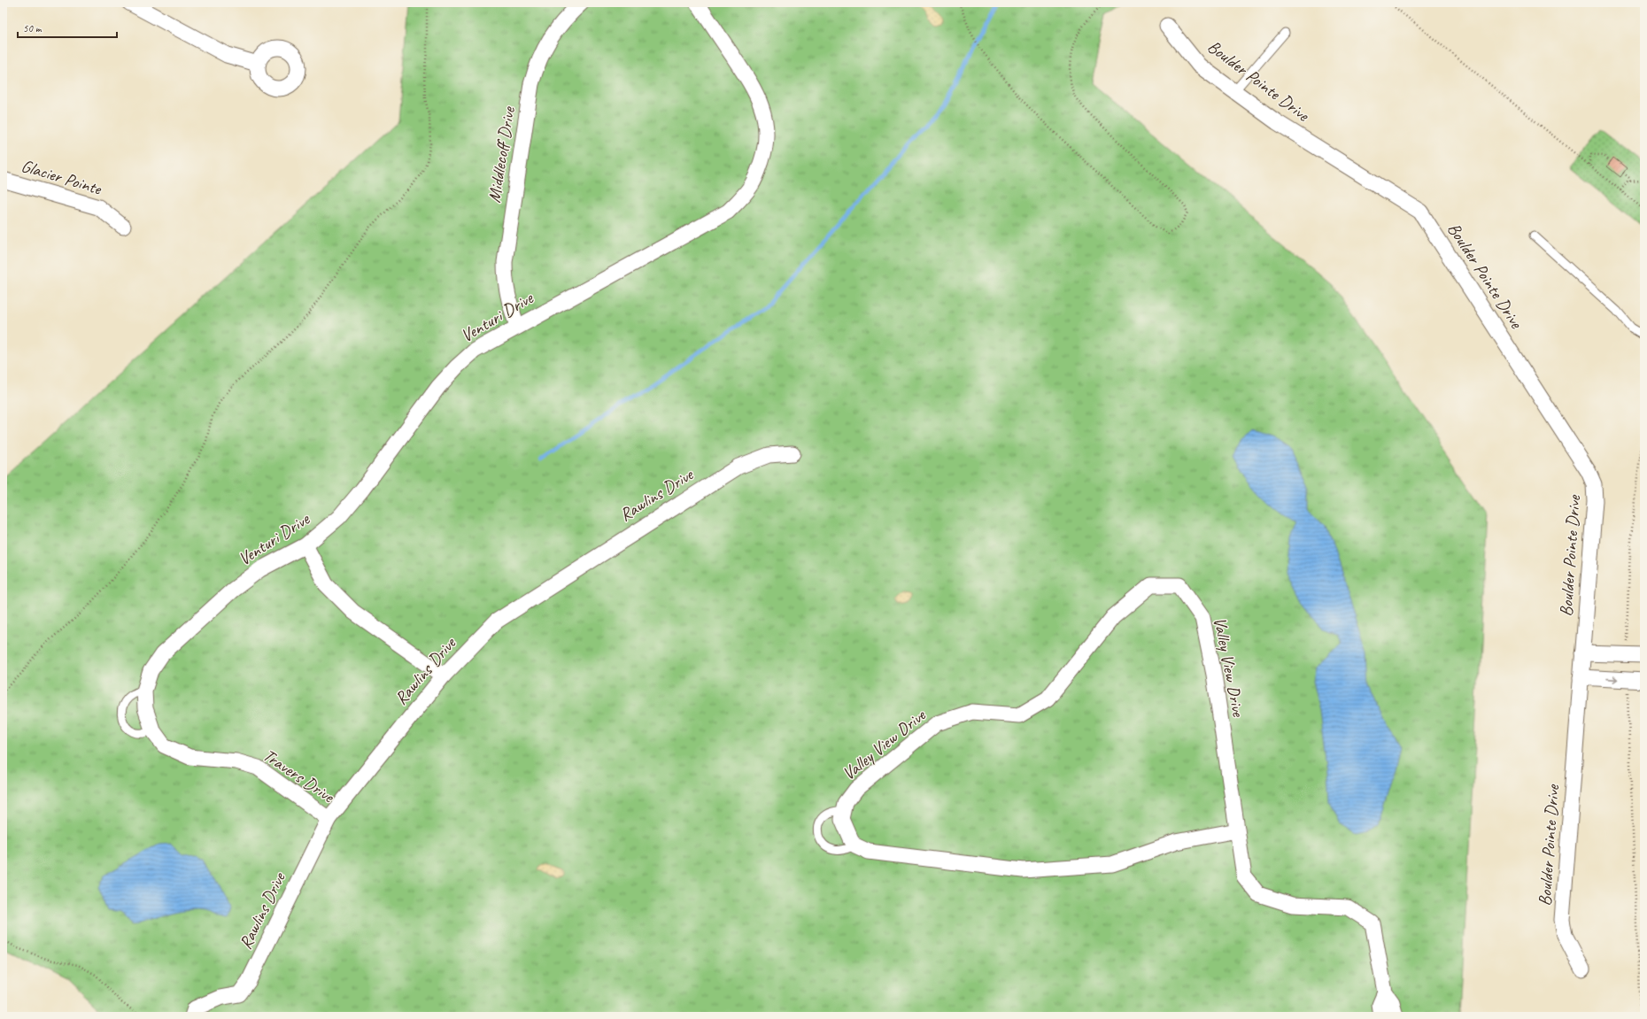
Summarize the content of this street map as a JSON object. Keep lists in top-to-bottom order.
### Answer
{
  "streets": {
    "street": [
      "Boulder Pointe Drive",
      "Middlecoff Drive",
      "Glacier Pointe",
      "Venturi Drive",
      "Rawlins Drive",
      "Valley View Drive",
      "Travers Drive"
    ]
  },
  "crossings": [
    ["Middlecoff Drive", "Venturi Drive"],
    ["Venturi Drive", "Travers Drive"],
    ["Rawlins Drive", "Travers Drive"]
  ],
  "scale_bar": "50 m"
}
